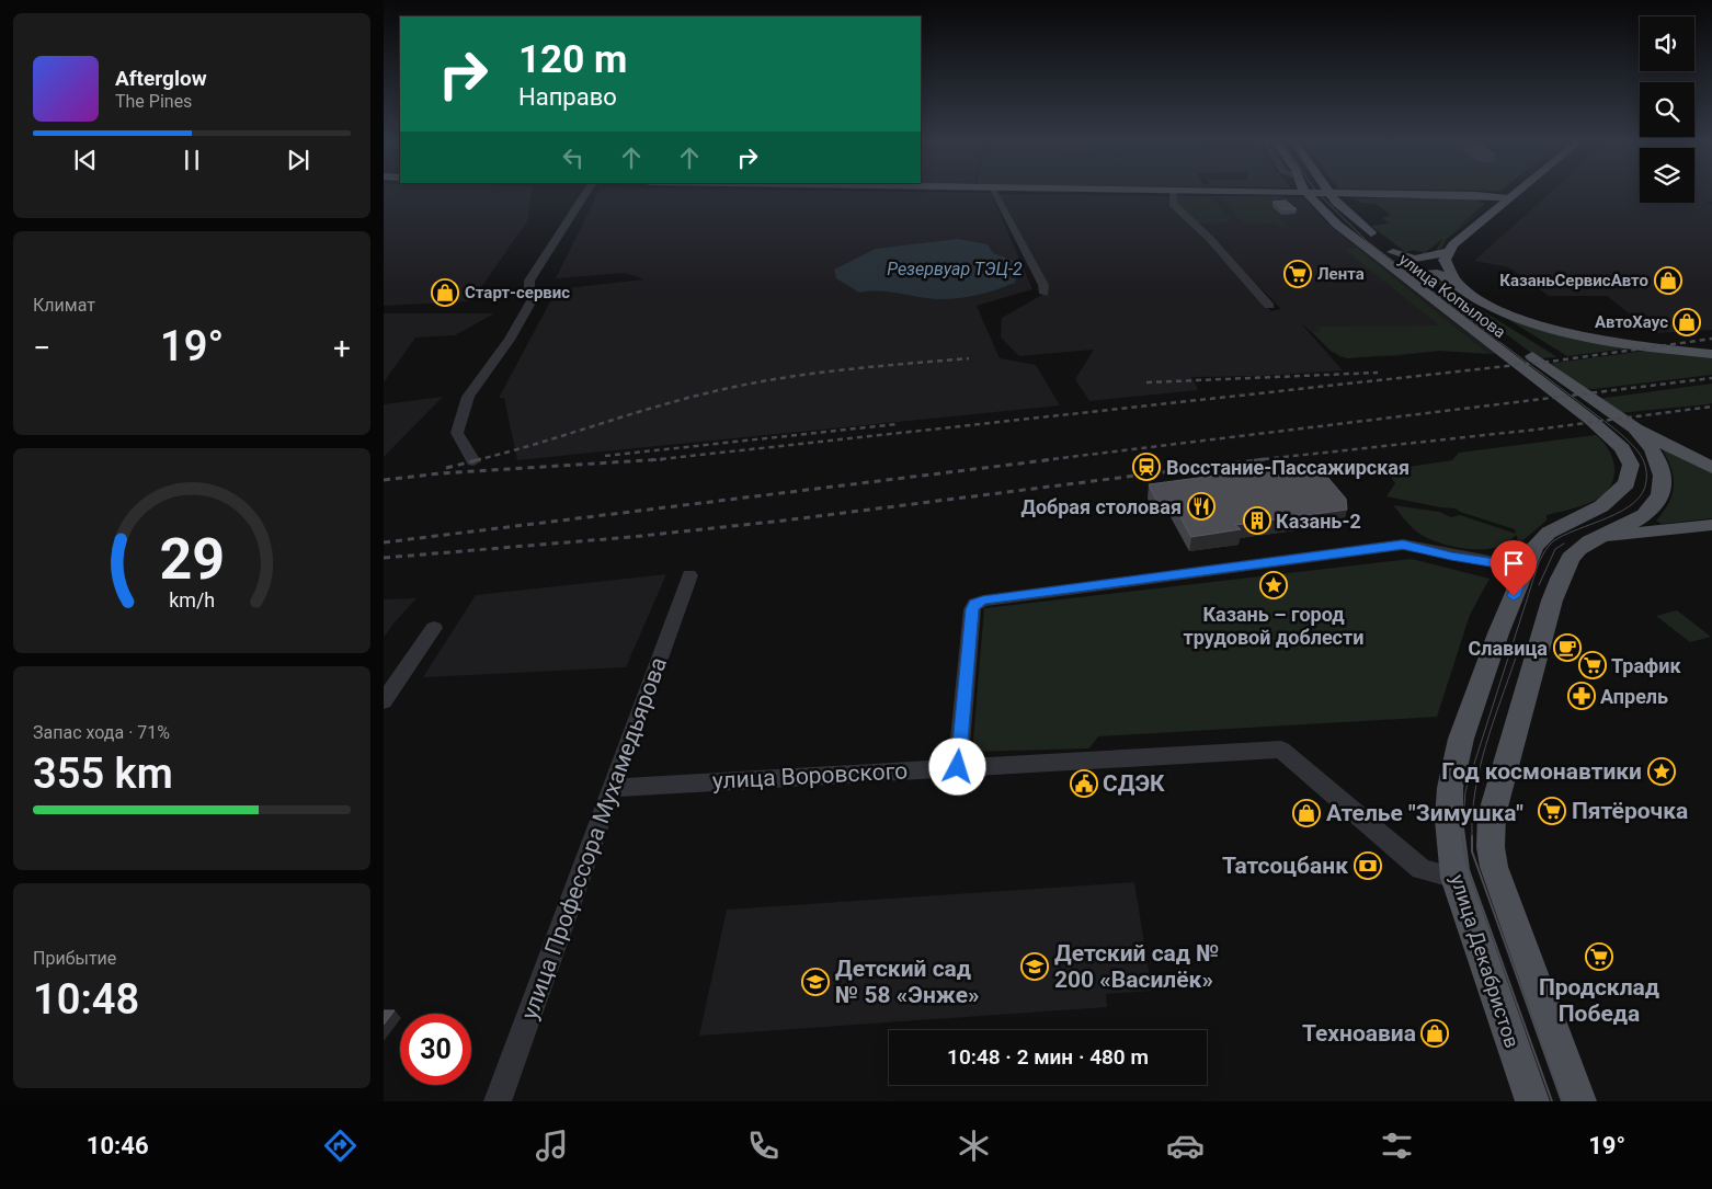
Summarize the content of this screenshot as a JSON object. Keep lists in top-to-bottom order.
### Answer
{
  "streets": {
    "main road": ["улица Копылова", "улица Декабристов"],
    "street": ["улица Воровского", "улица Профессора Мухамедьярова"]
  },
  "crossings": [
    ["улица Копылова", "улица Декабристов"],
    ["улица Воровского", "улица Профессора Мухамедьярова"],
    ["улица Воровского", "улица Декабристов"]
  ],
  "water": ["Резервуар ТЭЦ-2"],
  "places": {
    "supermarket": [
      "Лента",
      "Трафик",
      "Пятёрочка",
      "Продсклад Победа"
    ],
    "shop": [
      "КазаньСервисАвто",
      "Старт-сервис",
      "АвтоХаус",
      "Ателье \"Зимушка\"",
      "Техноавиа"
    ],
    "station": ["Восстание-Пассажирская"],
    "restaurant": ["Добрая столовая"],
    "building": ["Казань-2"],
    "place": ["Казань – город трудовой доблести", "Год космонавтики"],
    "cafe": ["Славица"],
    "pharmacy": ["Апрель"],
    "public building": ["СДЭК"],
    "bank": ["Татсоцбанк"],
    "school or university": ["Детский сад № 200 «Василёк»", "Детский сад № 58 «Энже»"]
  },
  "page": {
    "turn": ["120 m", "Направо"],
    "song": ["Afterglow", "The Pines"],
    "tile": [
      "Климат",
      ["Запас хода · 71%", "355 km"],
      ["Прибытие", "10:48"]
    ],
    "heat": ["−", "19°", "+"],
    "limit": "30",
    "trip": "10:48 · 2 мин · 480 m",
    "tabs": ["10:46", "19°"],
    "gauge": ["29", "km/h"]
  }
}
